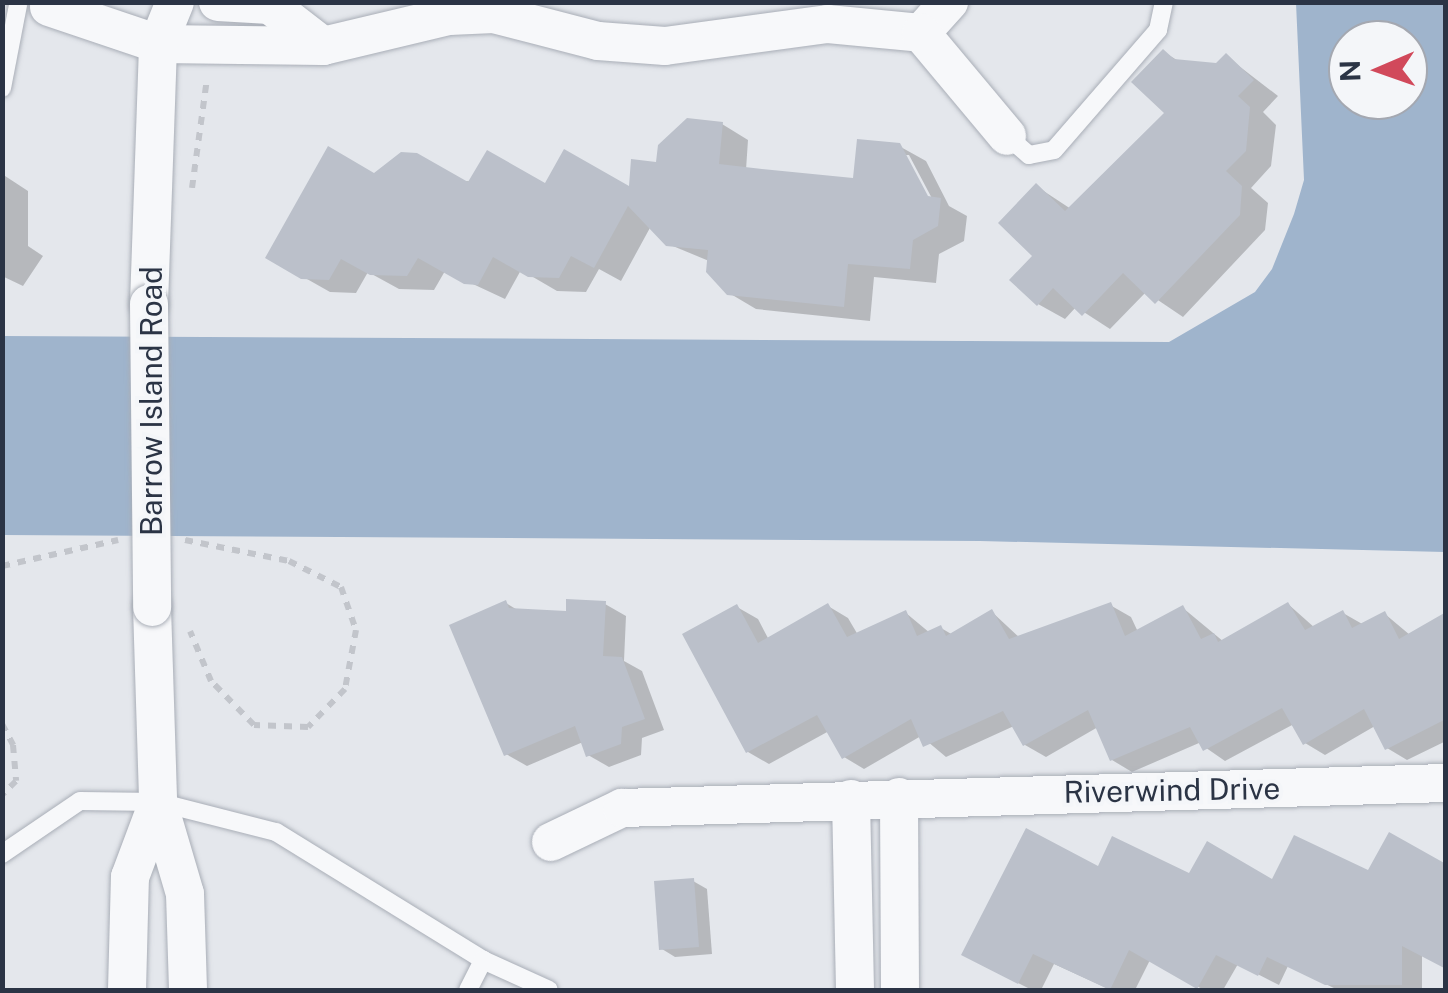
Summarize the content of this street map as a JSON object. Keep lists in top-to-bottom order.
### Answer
{
  "streets": {
    "street": ["Barrow Island Road", "Riverwind Drive"]
  },
  "north": "left"
}
